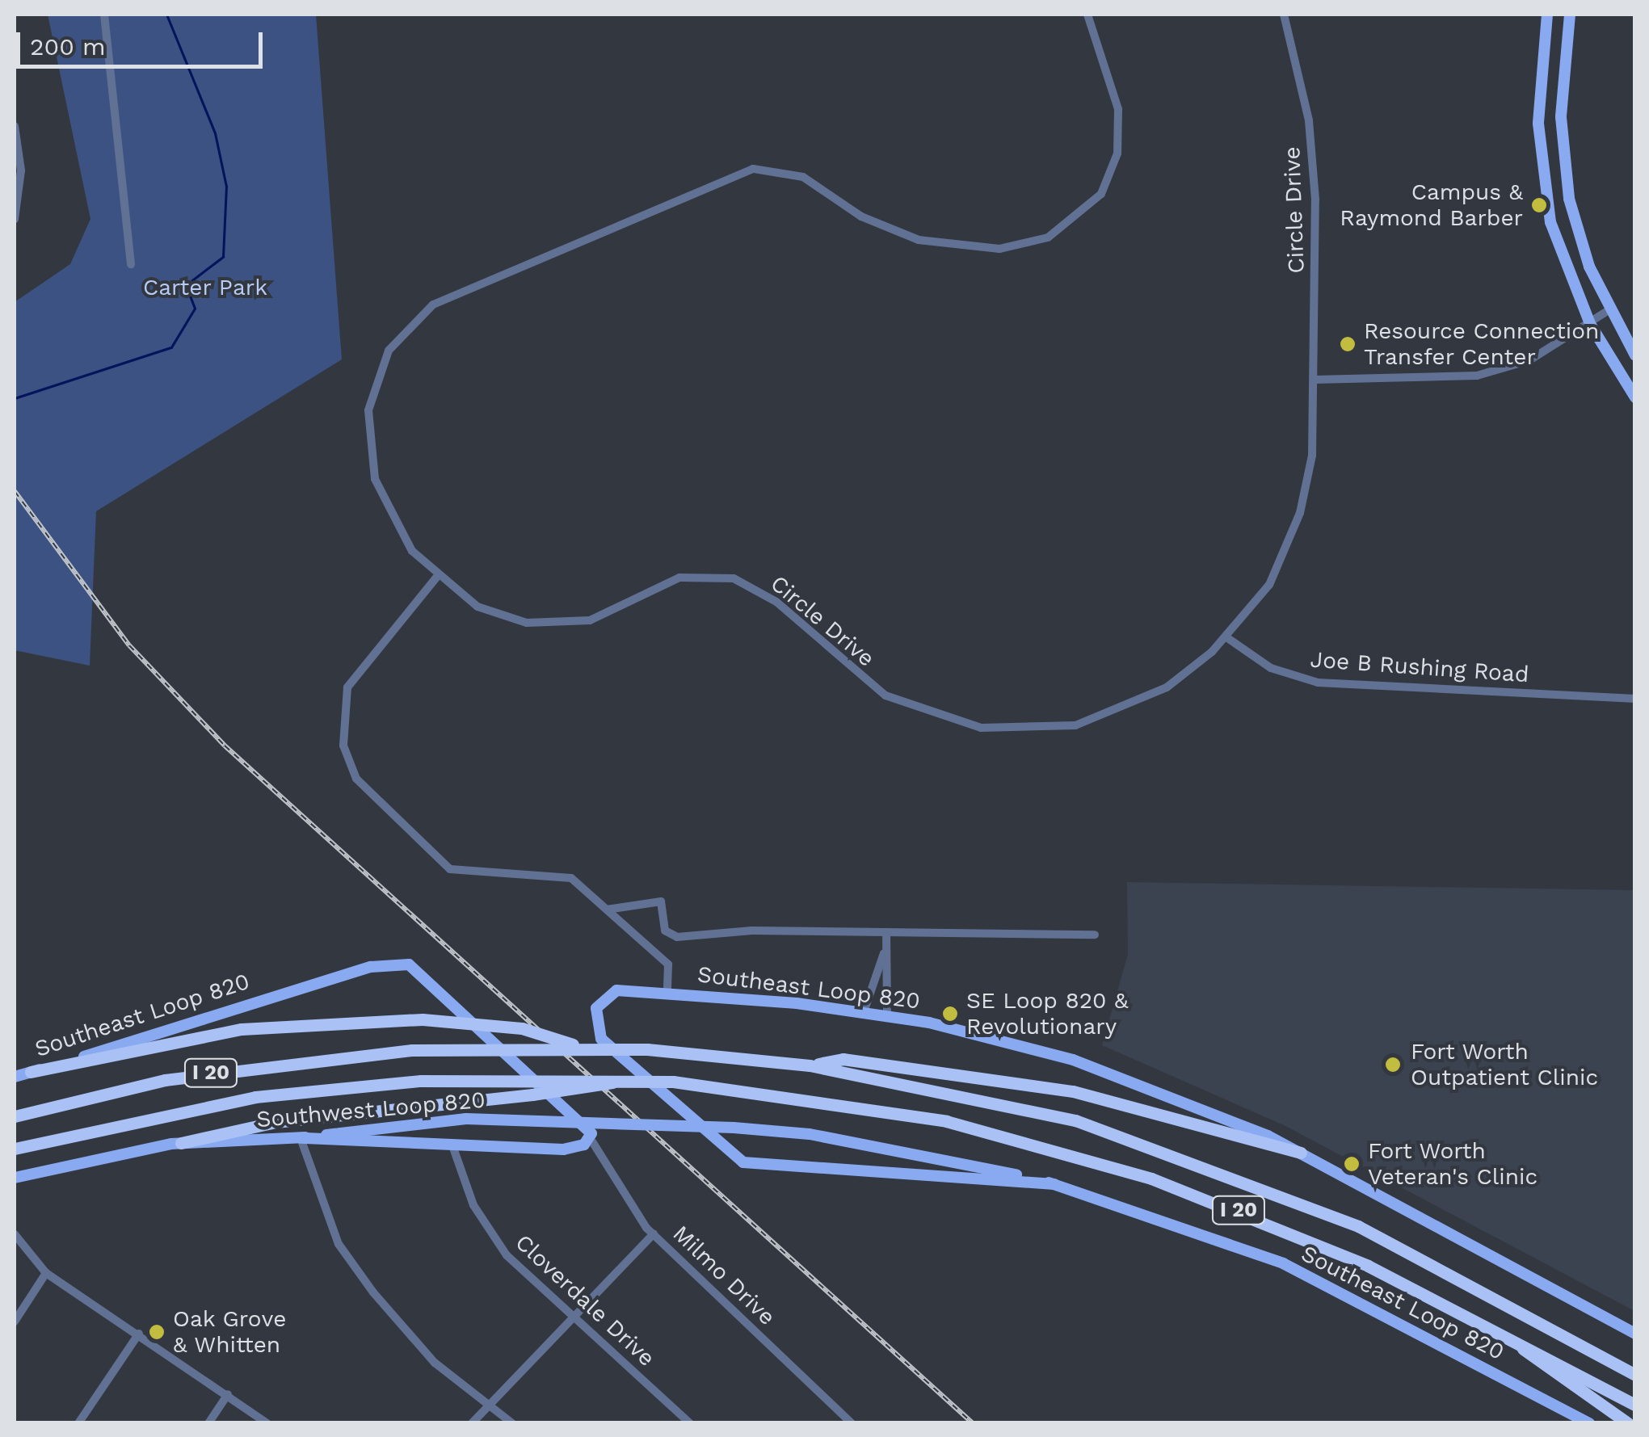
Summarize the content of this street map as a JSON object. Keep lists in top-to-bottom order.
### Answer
{
  "streets": {
    "highway": ["I 20"],
    "main road": ["Southeast Loop 820", "Southwest Loop 820"],
    "street": [
      "Circle Drive",
      "Joe B Rushing Road",
      "Milmo Drive",
      "Cloverdale Drive"
    ]
  },
  "crossings": [
    ["Circle Drive", "Joe B Rushing Road"],
    ["Southeast Loop 820", "Southwest Loop 820"],
    ["Southeast Loop 820", "Milmo Drive"]
  ],
  "parks": ["Carter Park"],
  "places": [
    "Campus & Raymond Barber",
    "Resource Connection Transfer Center",
    "SE Loop 820 & Revolutionary",
    "Fort Worth Outpatient Clinic",
    "Fort Worth Veteran's Clinic",
    "Oak Grove & Whitten"
  ],
  "scale_bar": "200 m"
}
